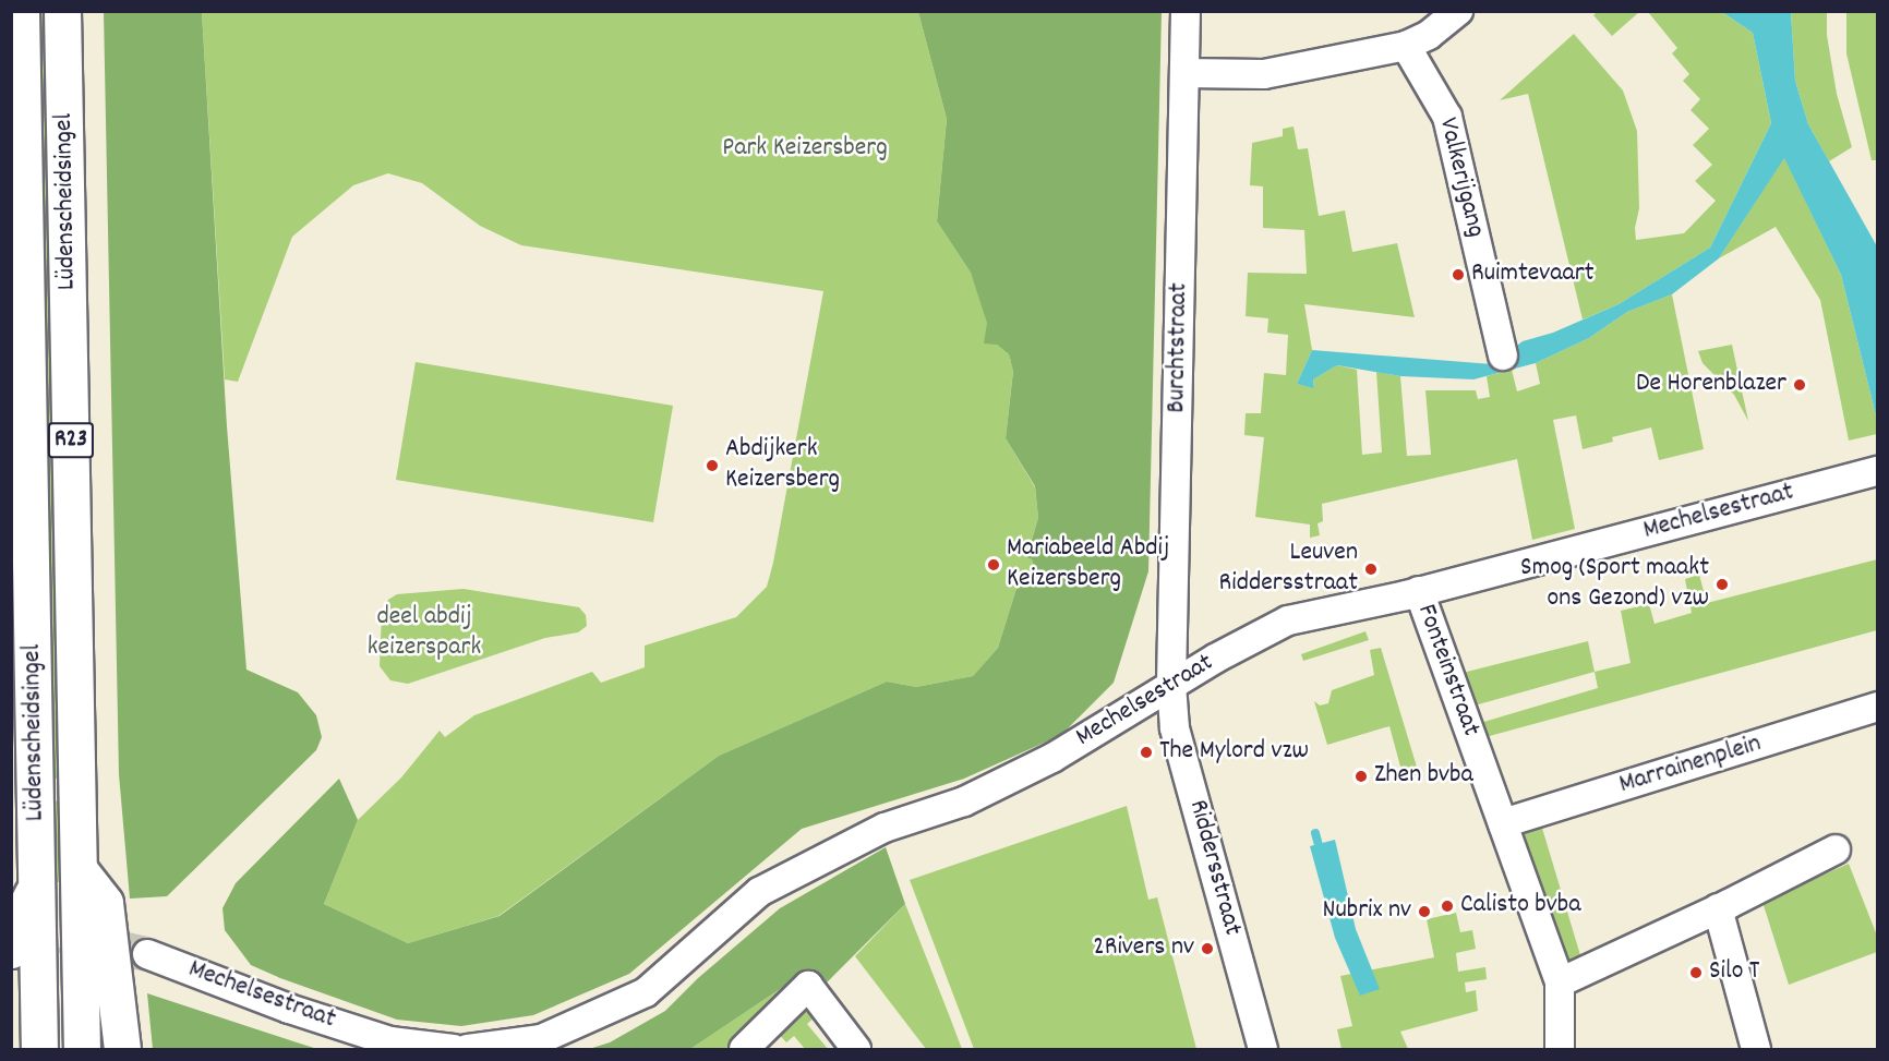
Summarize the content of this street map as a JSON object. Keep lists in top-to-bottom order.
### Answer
{
  "streets": {
    "main road": ["Lüdenscheidsingel", "R23"],
    "street": [
      "Valkerijgang",
      "Burchtstraat",
      "Mechelsestraat",
      "Fonteinstraat",
      "Marrainenplein",
      "Riddersstraat"
    ]
  },
  "crossings": [
    ["Burchtstraat", "Mechelsestraat"],
    ["Burchtstraat", "Riddersstraat"],
    ["Mechelsestraat", "Fonteinstraat"],
    ["Mechelsestraat", "Riddersstraat"],
    ["Fonteinstraat", "Marrainenplein"]
  ],
  "parks": ["Park Keizersberg", "deel abdij keizerspark"],
  "places": [
    "Ruimtevaart",
    "De Horenblazer",
    "Abdijkerk Keizersberg",
    "Mariabeeld Abdij Keizersberg",
    "Leuven Riddersstraat",
    "Smog (Sport maakt ons Gezond) vzw",
    "The Mylord vzw",
    "Zhen bvba",
    "Calisto bvba",
    "Nubrix nv",
    "2Rivers nv",
    "Silo T"
  ]
}
